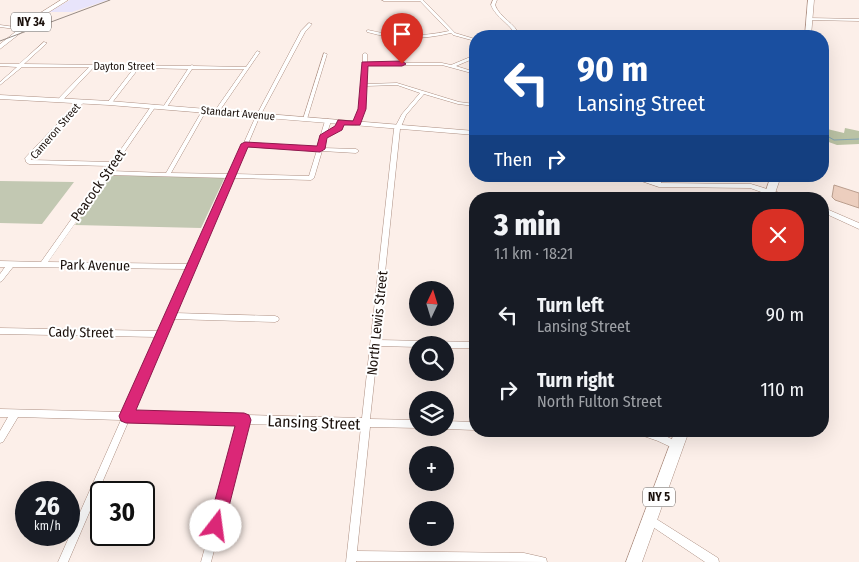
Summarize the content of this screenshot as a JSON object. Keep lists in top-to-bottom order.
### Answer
{
  "streets": {
    "main road": ["NY 34", "NY 5"],
    "street": [
      "Dayton Street",
      "Standart Avenue",
      "Cameron Street",
      "Peacock Street",
      "Park Avenue",
      "North Lewis Street",
      "Cady Street",
      "Lansing Street"
    ]
  },
  "crossings": [
    ["Standart Avenue", "Cameron Street"],
    ["Standart Avenue", "Peacock Street"],
    ["Standart Avenue", "North Lewis Street"],
    ["Cameron Street", "Peacock Street"],
    ["Peacock Street", "Park Avenue"],
    ["North Lewis Street", "Lansing Street"]
  ],
  "north": "top",
  "page": {
    "turn": ["90 m", "Lansing Street"],
    "then": "Then",
    "heading": ["3 min", "1.1 km · 18:21"],
    "list": [
      {
        "name": "Turn left",
        "note": "Lansing Street",
        "value": "90 m"
      },
      {
        "name": "Turn right",
        "note": "North Fulton Street",
        "value": "110 m"
      }
    ],
    "map_buttons": ["+", "−"],
    "speed": "26 km/h",
    "limit": "30"
  }
}
